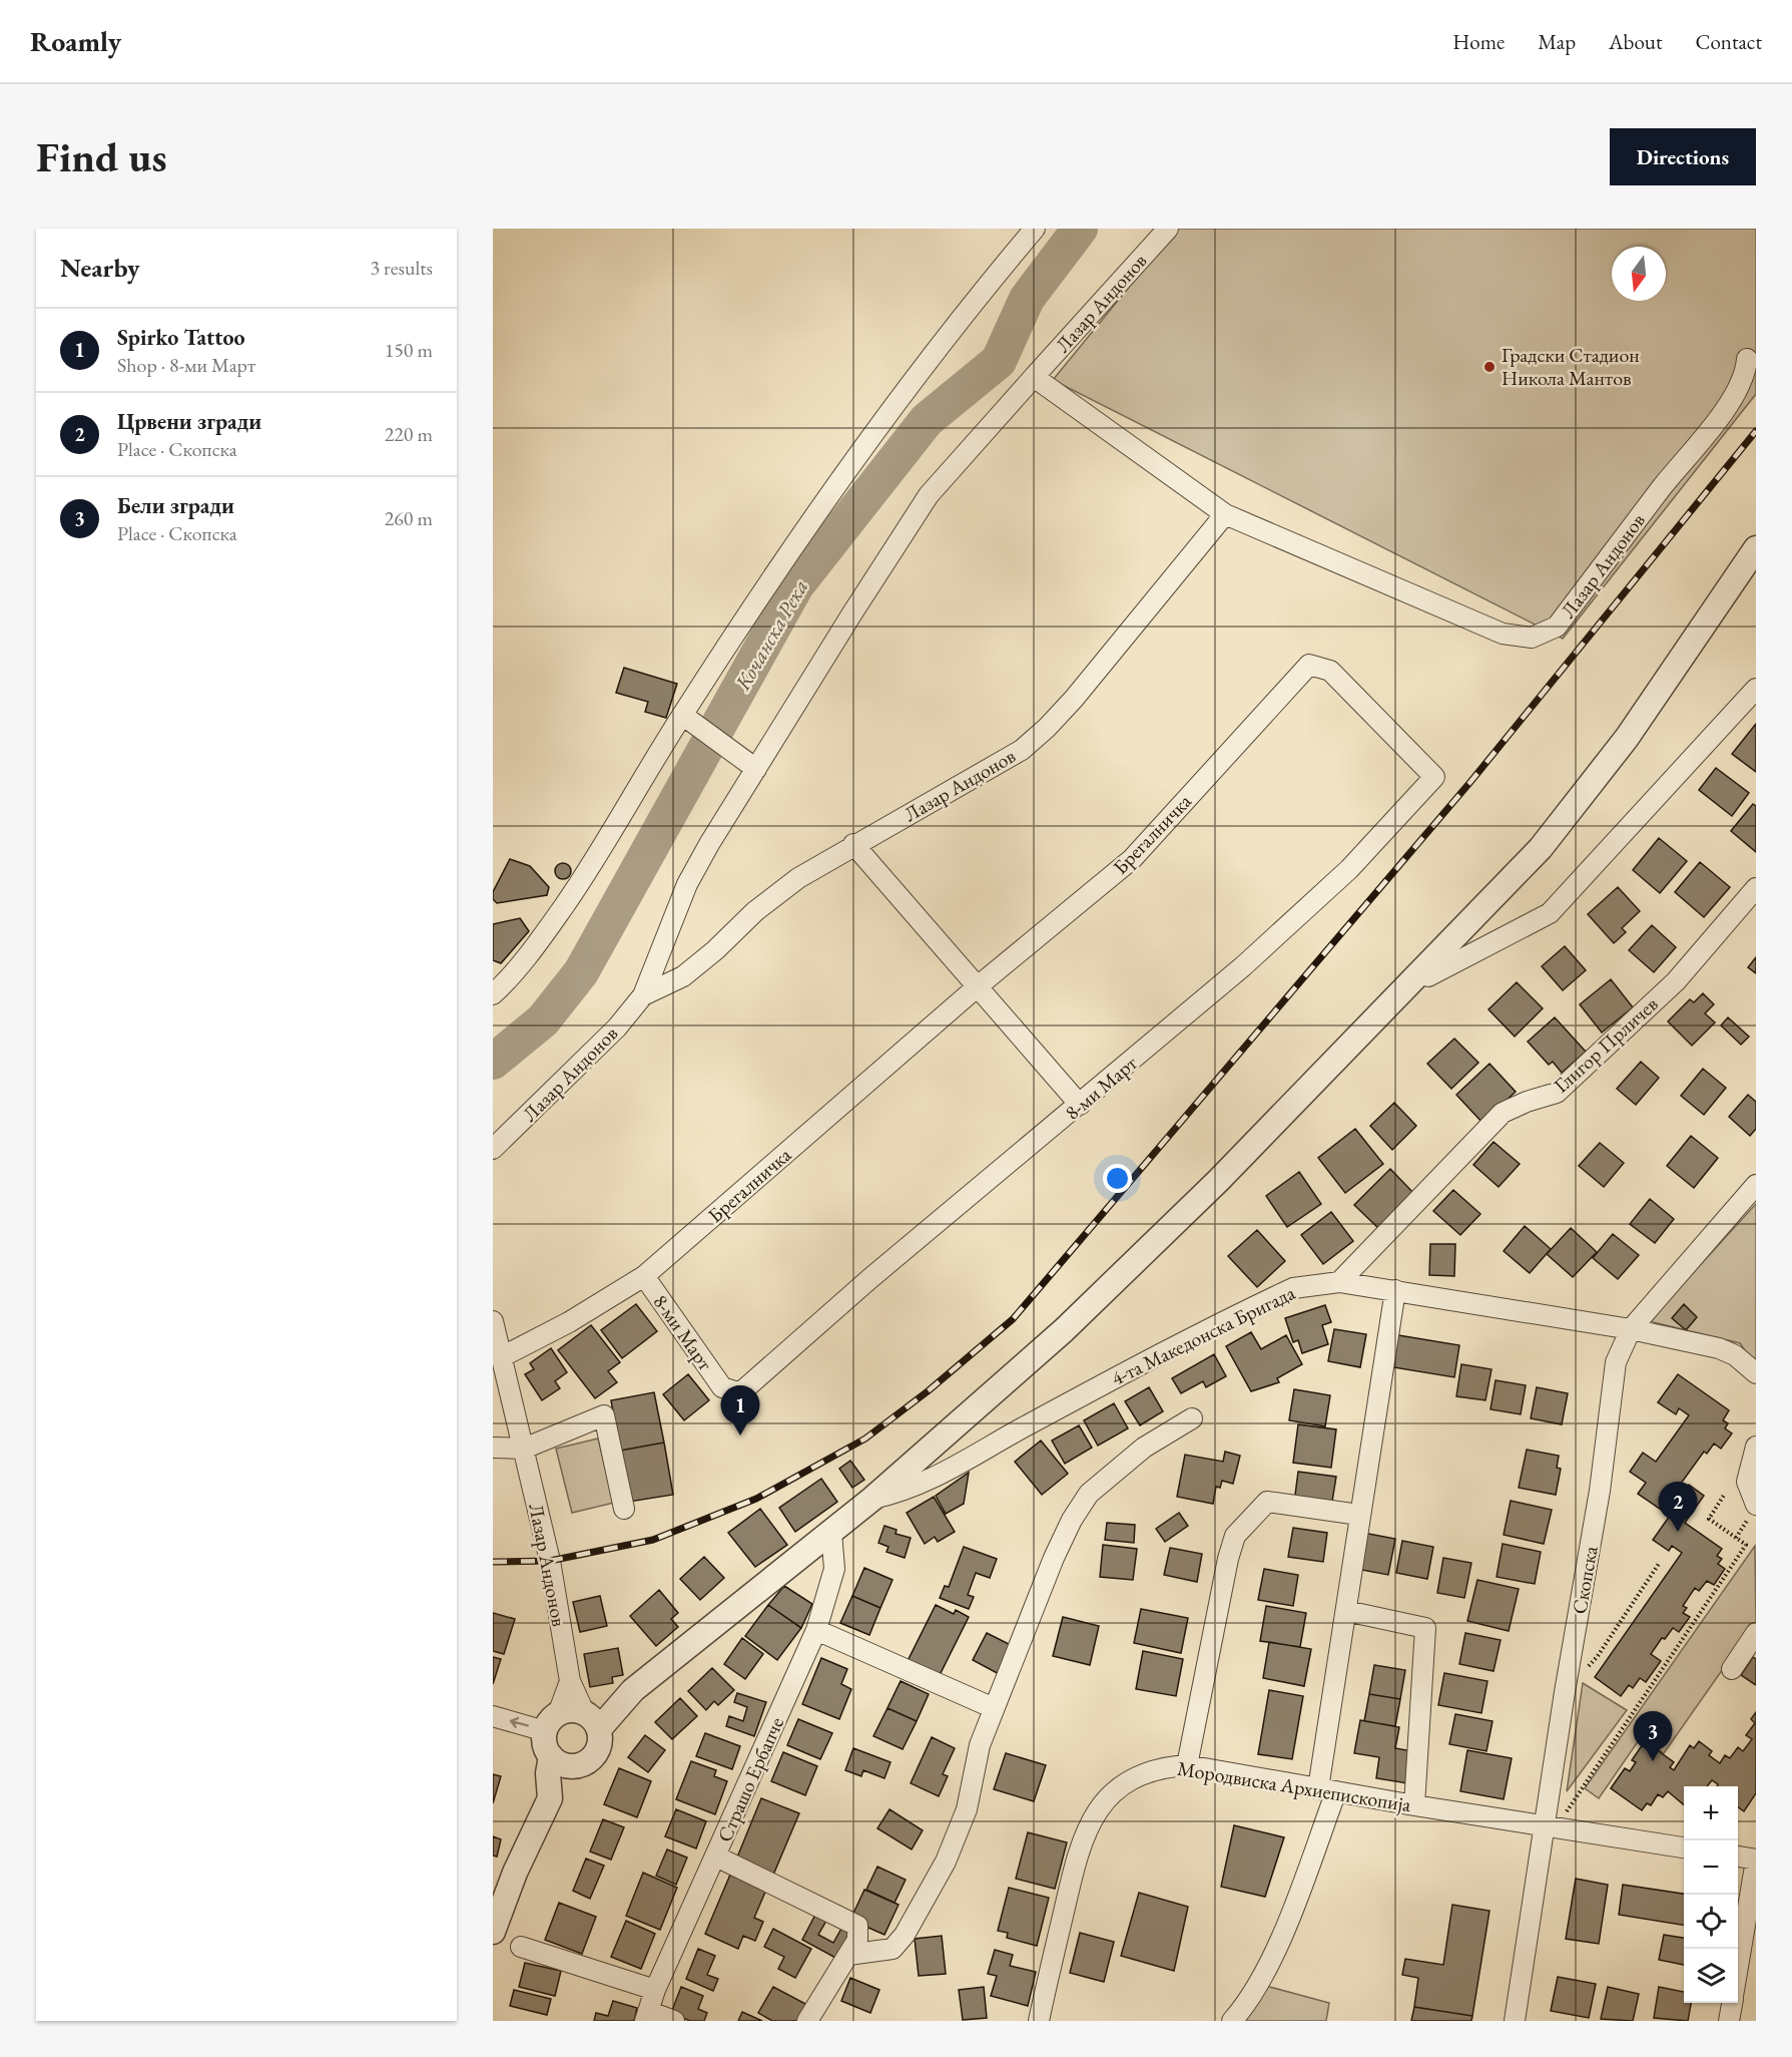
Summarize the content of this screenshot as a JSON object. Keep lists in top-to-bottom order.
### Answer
{
  "streets": {
    "street": [
      "Лазар Андонов",
      "Брегалничка",
      "Глигор Прличев",
      "8-ми Март",
      "4-та Македонска Бригада",
      "Скопска",
      "Страшо Ербапче",
      "Мородвиска Архиепископија"
    ]
  },
  "crossings": [
    ["Лазар Андонов", "Брегалничка"],
    ["Брегалничка", "8-ми Март"],
    ["Глигор Прличев", "4-та Македонска Бригада"],
    ["4-та Македонска Бригада", "Скопска"],
    ["Скопска", "Мородвиска Архиепископија"]
  ],
  "water": ["Кочанска Река"],
  "places": ["Градски Стадион Никола Мантов"],
  "north": "bottom",
  "page": {
    "header": "Roamly",
    "nav": [
      "Home",
      "Map",
      "About",
      "Contact"
    ],
    "buttons": "Directions",
    "title": "Find us",
    "heading": ["Nearby", "3 results"],
    "list": [
      {
        "mark": "1",
        "name": "Spirko Tattoo",
        "note": "Shop · 8-ми Март",
        "value": "150 m"
      },
      {
        "mark": "2",
        "name": "Црвени згради",
        "note": "Place · Скопска",
        "value": "220 m"
      },
      {
        "mark": "3",
        "name": "Бели згради",
        "note": "Place · Скопска",
        "value": "260 m"
      }
    ],
    "pins": ["1", "2", "3"],
    "map_buttons": ["+", "−"]
  }
}
